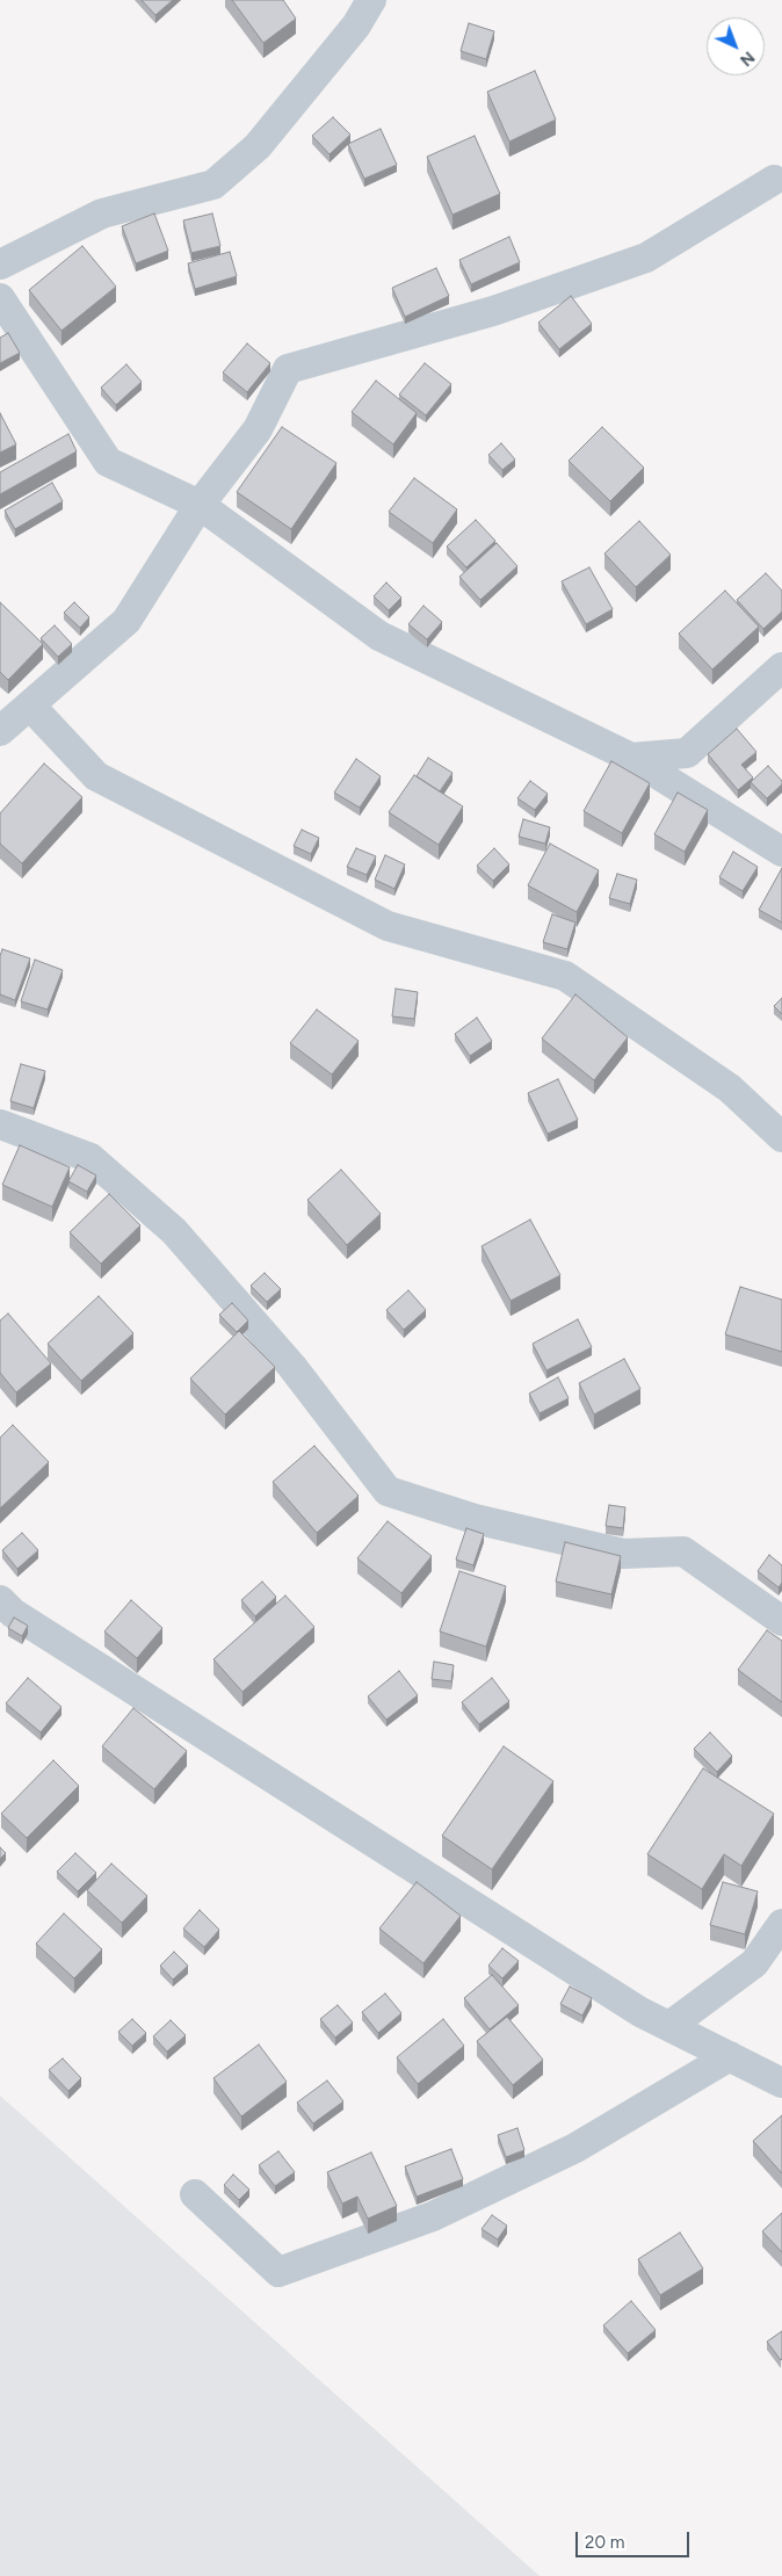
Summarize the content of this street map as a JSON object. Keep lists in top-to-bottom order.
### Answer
{
  "scale_bar": "20 m",
  "north": "bottom right"
}
